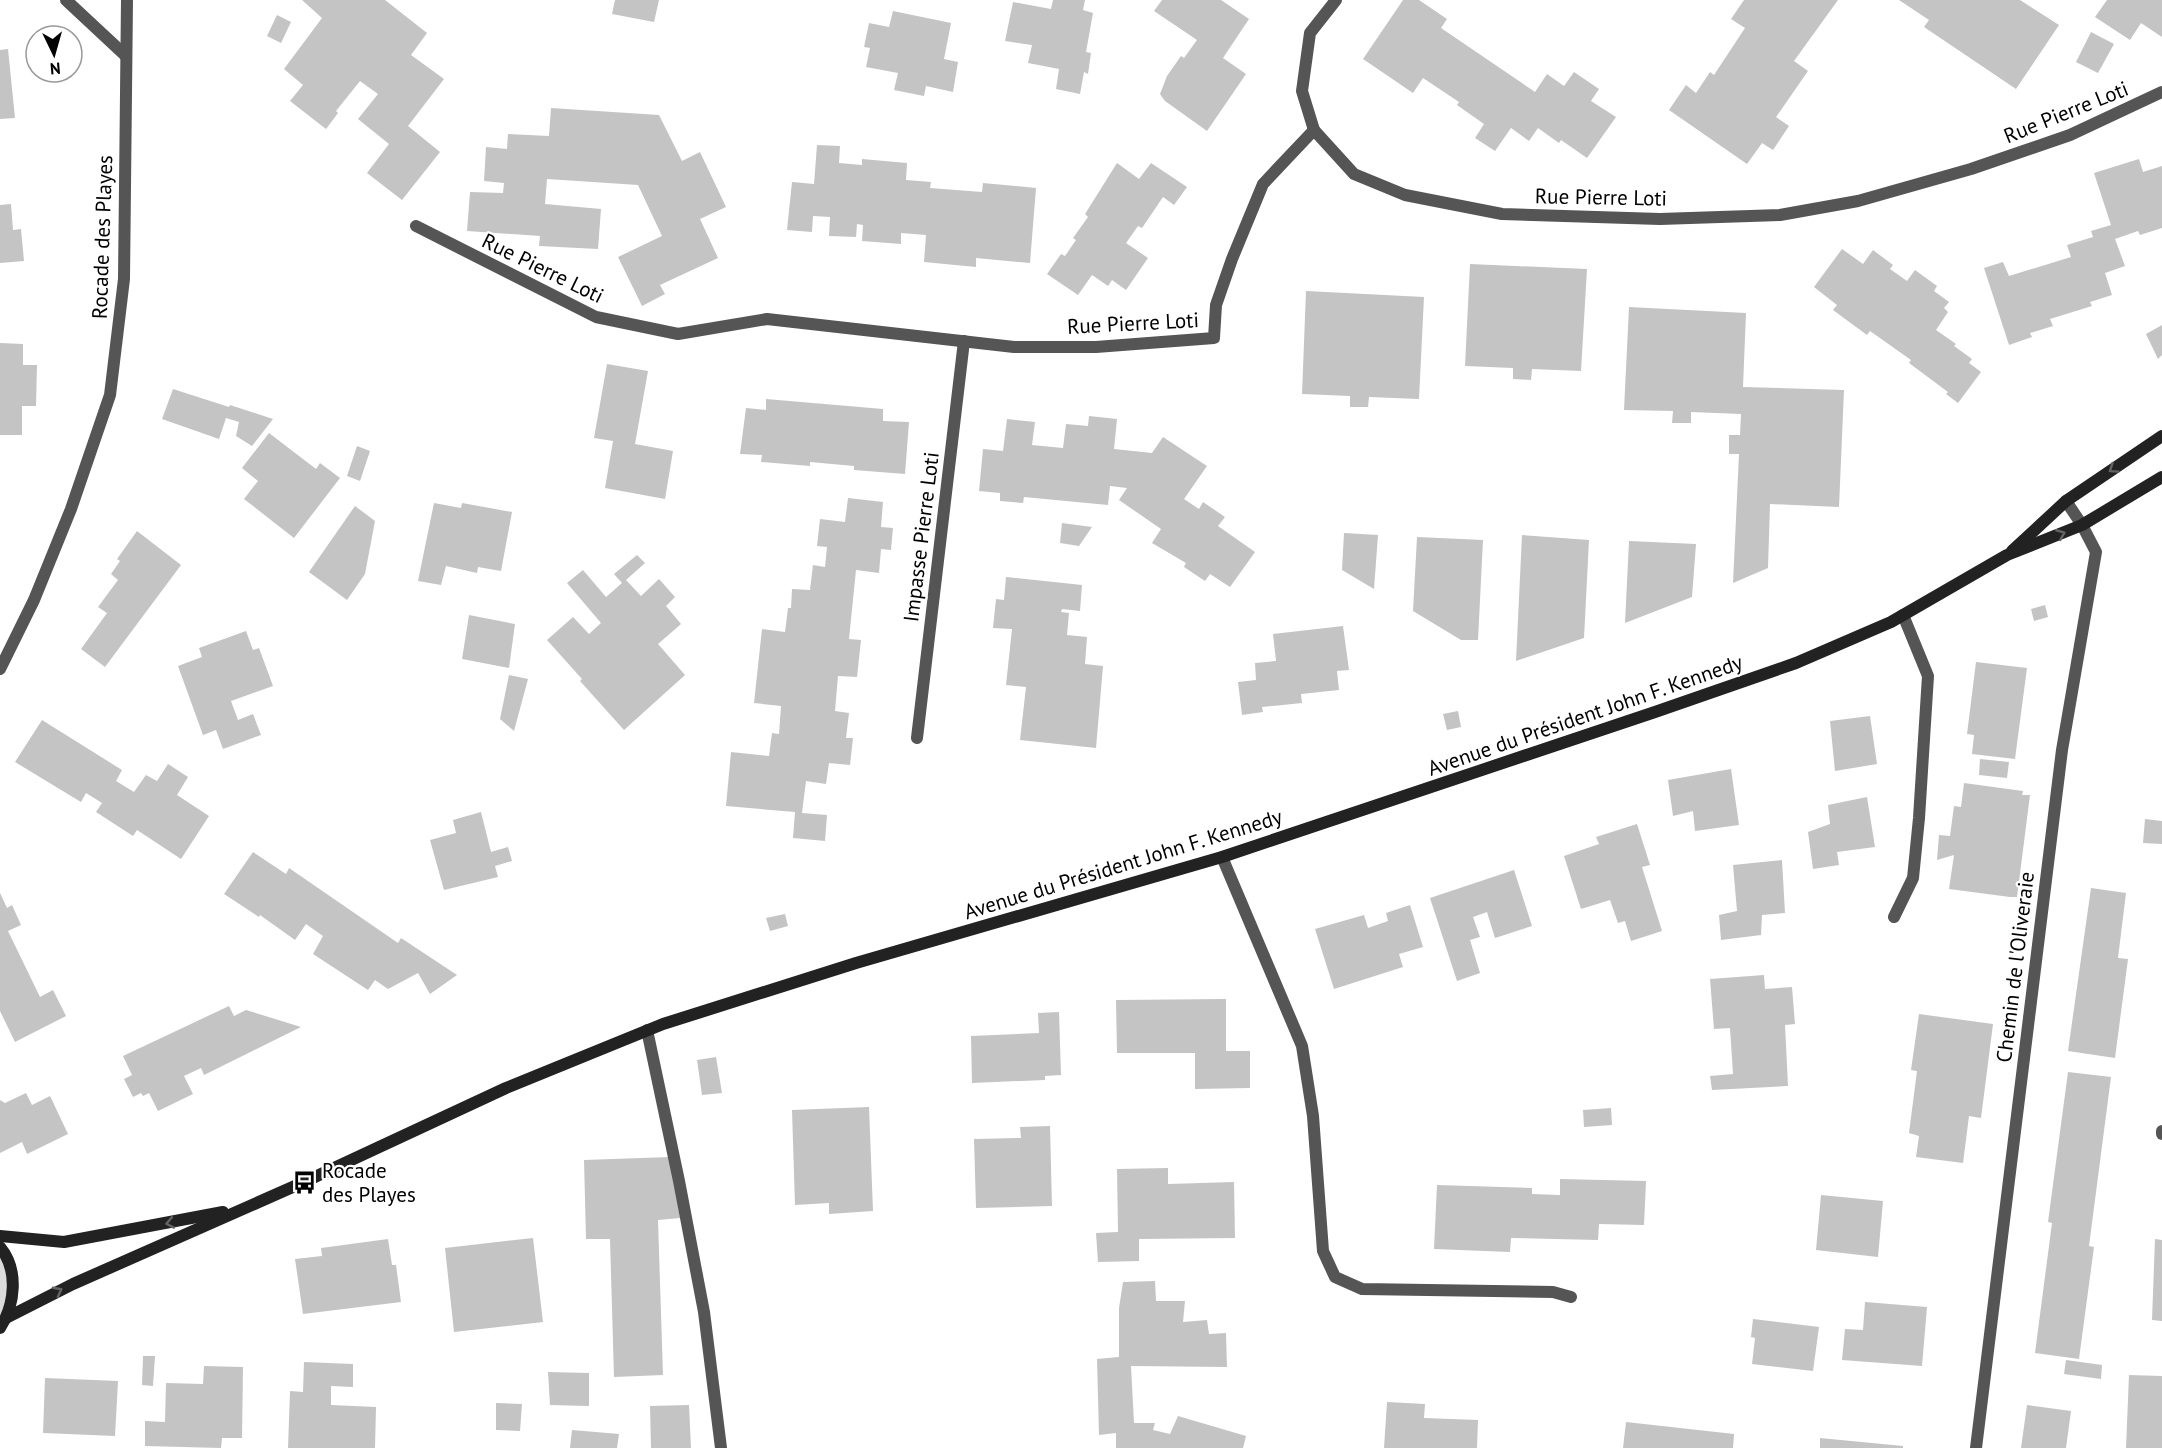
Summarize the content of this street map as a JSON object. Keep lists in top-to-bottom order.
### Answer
{
  "streets": {
    "main road": ["Avenue du Président John F. Kennedy"],
    "street": [
      "Rue Pierre Loti",
      "Rocade des Playes",
      "Impasse Pierre Loti",
      "Chemin de l'Oliveraie"
    ]
  },
  "crossings": [
    ["Rue Pierre Loti", "Impasse Pierre Loti"],
    ["Avenue du Président John F. Kennedy", "Chemin de l'Oliveraie"]
  ],
  "places": {
    "bus stop": ["Rocade des Playes"]
  },
  "north": "bottom"
}
